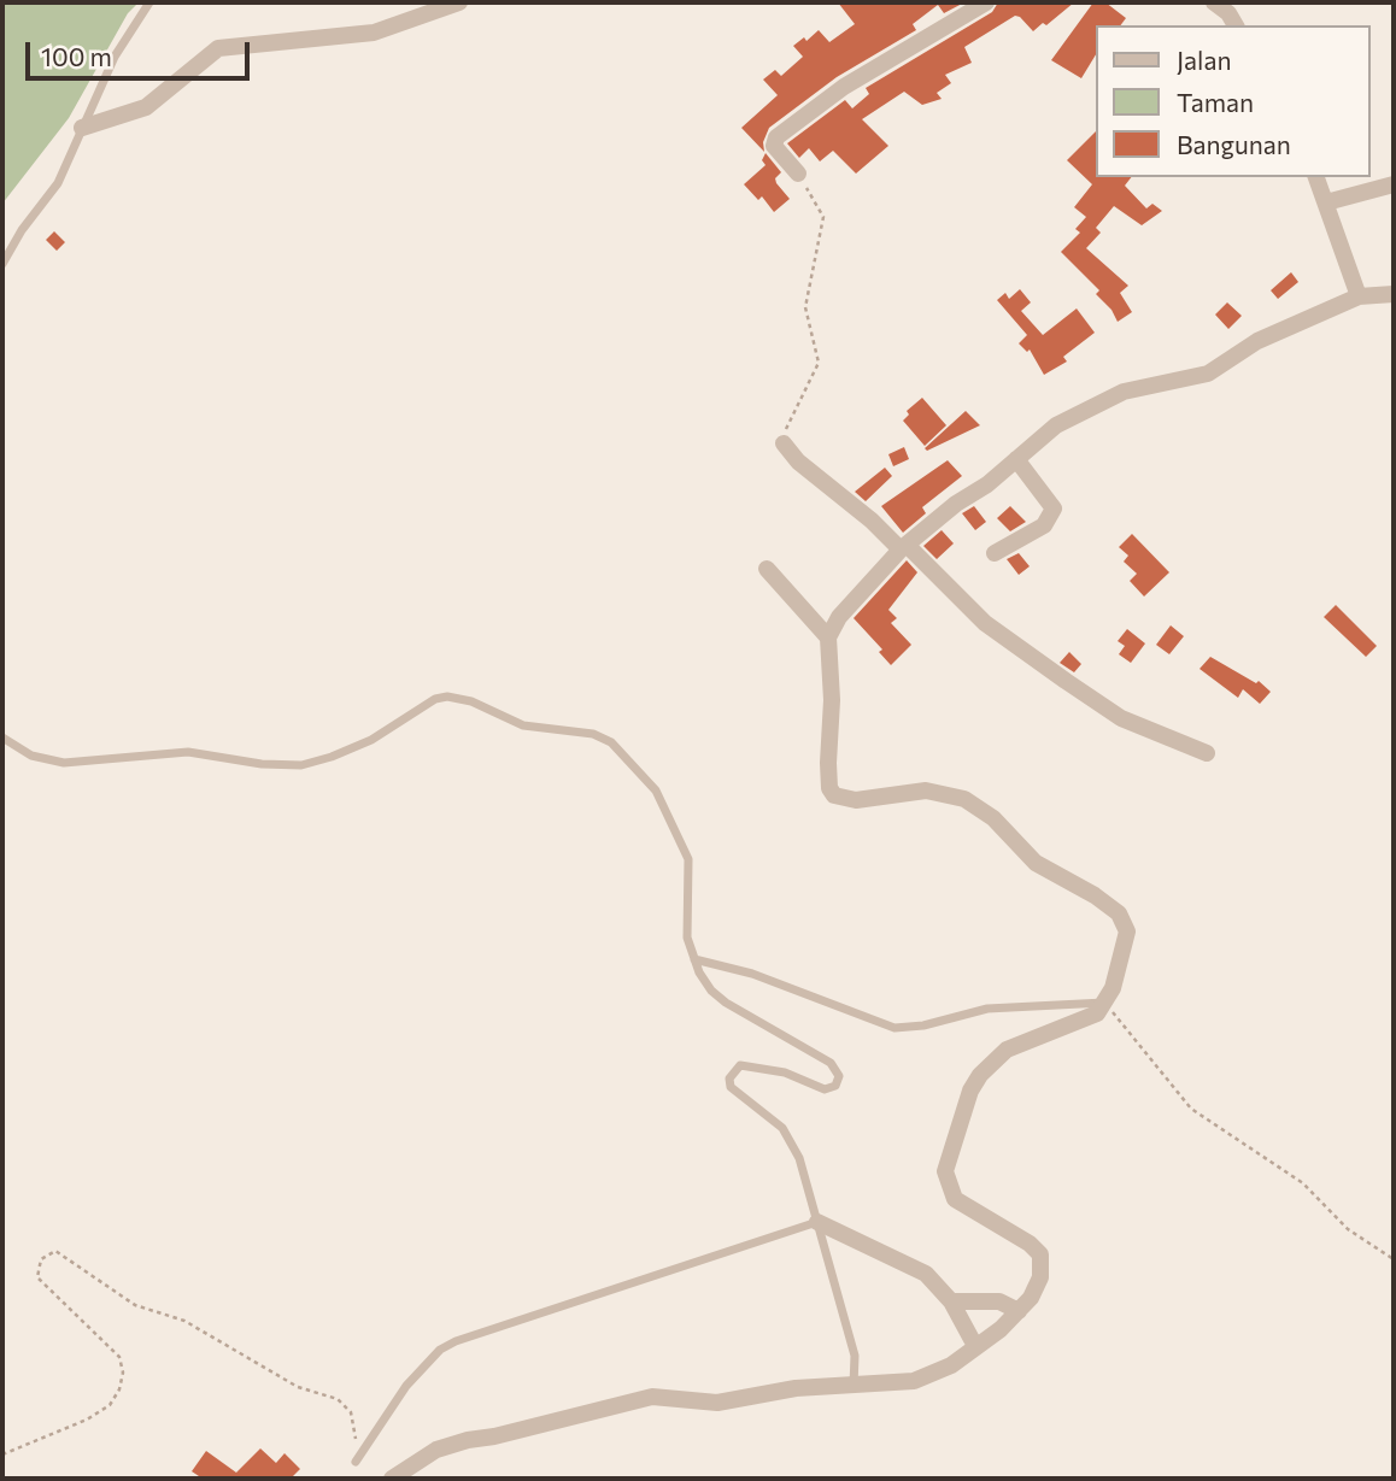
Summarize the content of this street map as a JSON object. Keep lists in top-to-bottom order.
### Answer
{
  "legend": ["Jalan", "Taman", "Bangunan"],
  "scale_bar": "100 m"
}
